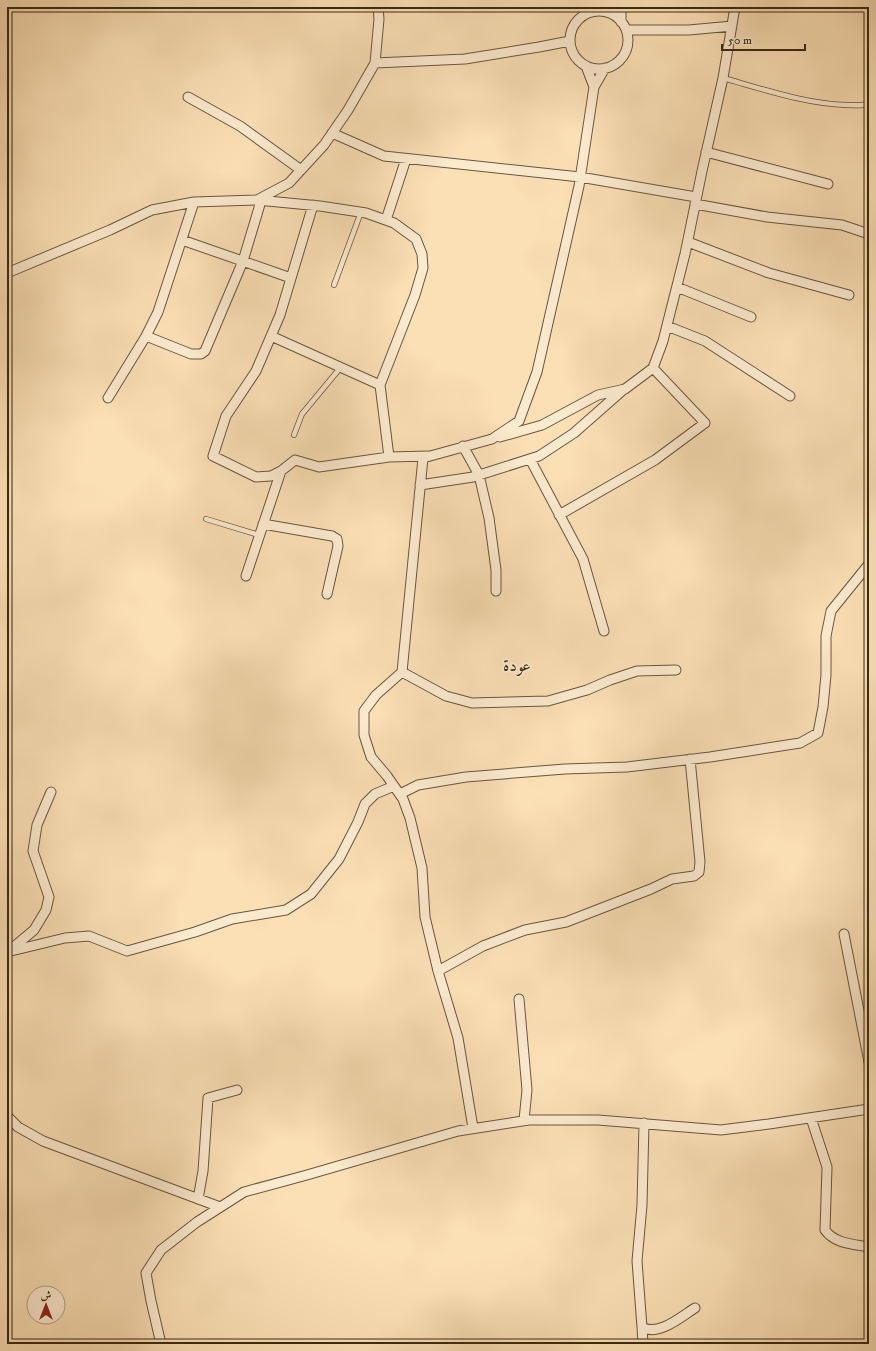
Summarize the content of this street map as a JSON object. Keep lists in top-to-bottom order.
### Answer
{
  "districts": ["عودة"],
  "scale_bar": "50 m",
  "north": "top"
}
